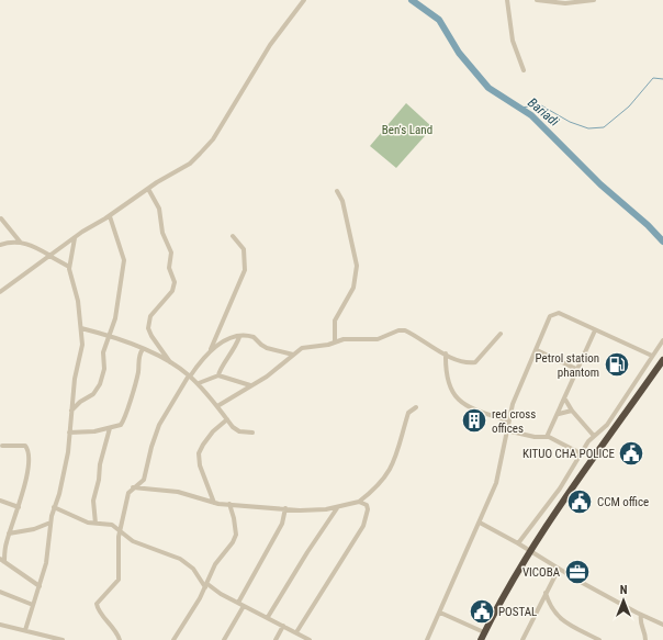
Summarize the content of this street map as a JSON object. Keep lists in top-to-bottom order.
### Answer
{
  "water": ["Bariadi"],
  "parks": ["Ben's Land"],
  "places": {
    "fuel station": ["Petrol station phantom"],
    "building": ["red cross offices"],
    "public building": ["KITUO CHA POLICE", "CCM office", "POSTAL"],
    "office": ["VICOBA"]
  },
  "north": "top"
}
